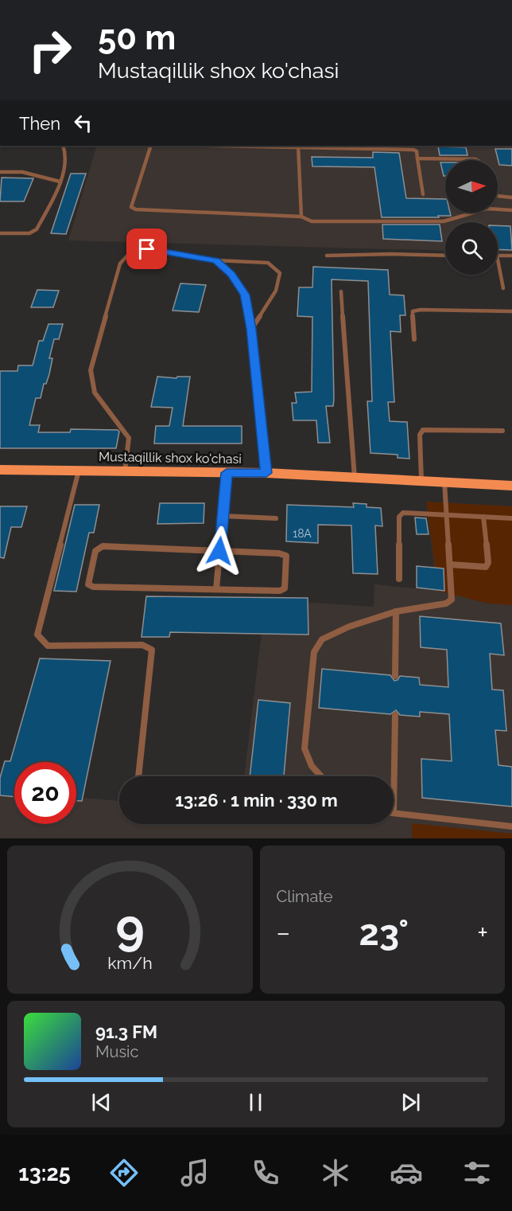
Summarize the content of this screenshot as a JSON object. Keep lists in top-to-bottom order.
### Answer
{
  "streets": {
    "main road": ["Mustaqillik shox ko'chasi"]
  },
  "house_numbers": ["18A"],
  "north": "right",
  "page": {
    "turn": ["50 m", "Mustaqillik shox ko'chasi"],
    "then": "Then",
    "limit": "20",
    "trip": "13:26 · 1 min · 330 m",
    "tile": "Climate",
    "heat": ["−", "23°", "+"],
    "song": ["91.3 FM", "Music"],
    "tabs": "13:25",
    "gauge": ["9", "km/h"]
  }
}
